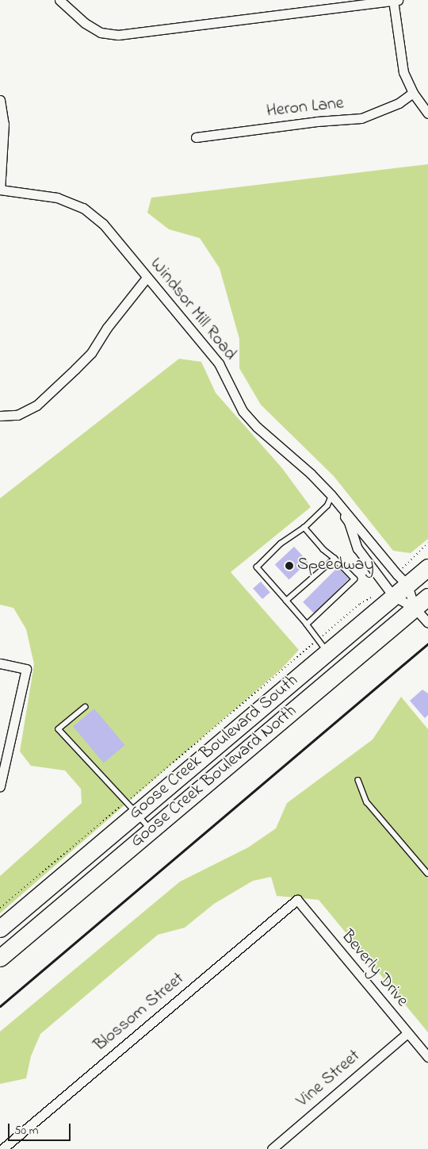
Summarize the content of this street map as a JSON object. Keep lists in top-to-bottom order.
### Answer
{
  "streets": {
    "highway": ["Goose Creek Boulevard South", "Goose Creek Boulevard North"],
    "street": [
      "Heron Lane",
      "Windsor Mill Road",
      "Beverly Drive",
      "Blossom Street",
      "Vine Street"
    ]
  },
  "crossings": [
    ["Windsor Mill Road", "Goose Creek Boulevard South"],
    ["Windsor Mill Road", "Goose Creek Boulevard North"],
    ["Beverly Drive", "Blossom Street"],
    ["Beverly Drive", "Vine Street"]
  ],
  "places": ["Speedway"],
  "scale_bar": "50 m"
}
